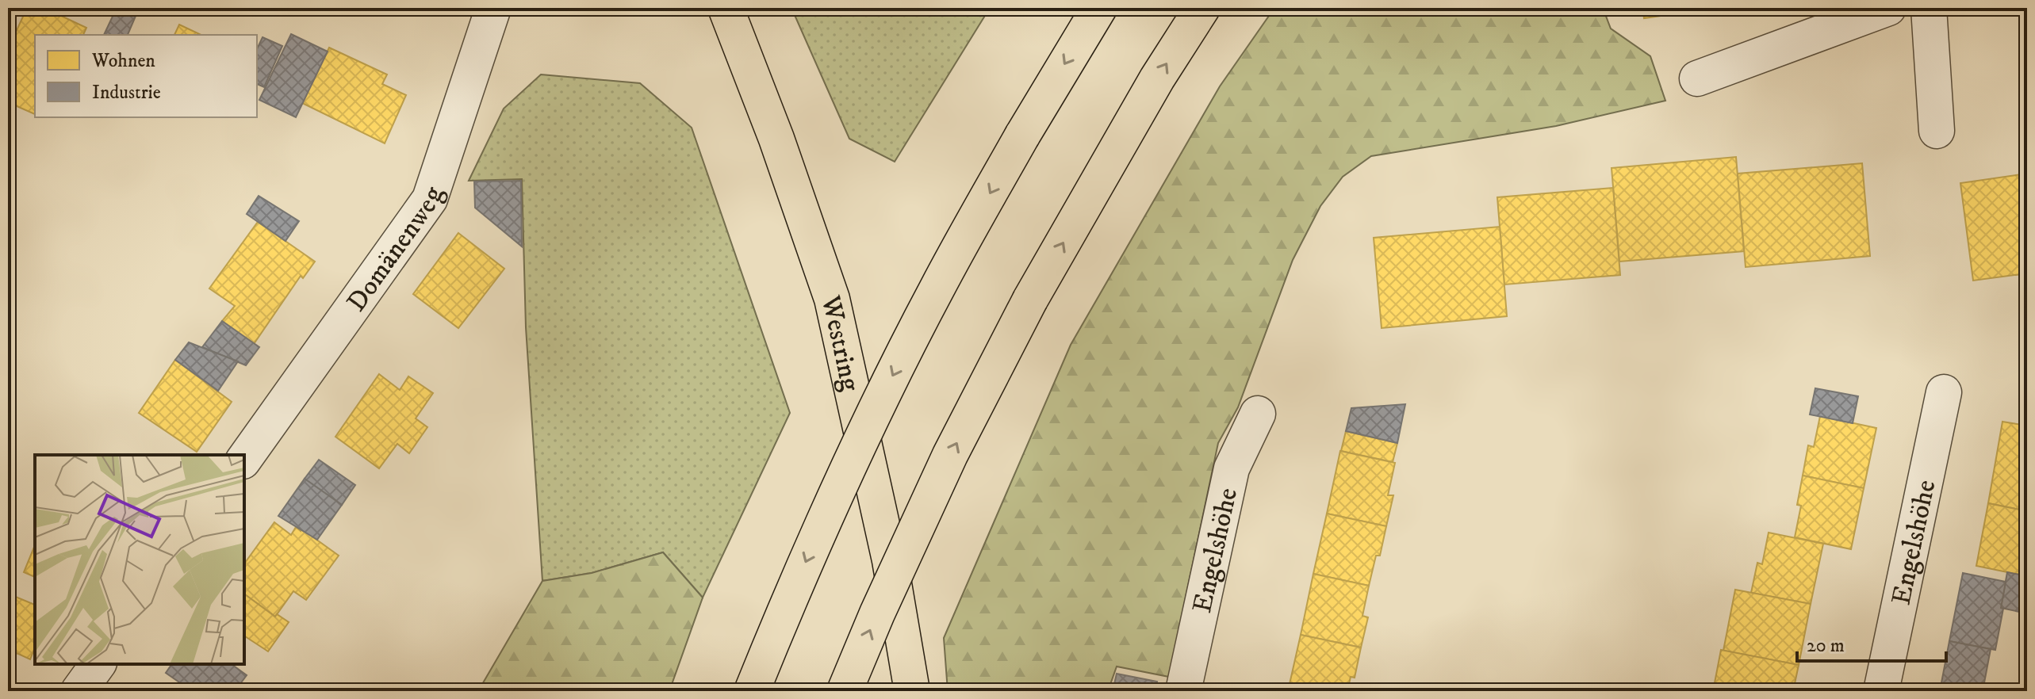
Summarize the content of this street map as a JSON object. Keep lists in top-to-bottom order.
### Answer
{
  "streets": {
    "main road": ["Westring"],
    "street": ["Domänenweg", "Engelshöhe"]
  },
  "legend": ["Wohnen", "Industrie"],
  "scale_bar": "20 m"
}
